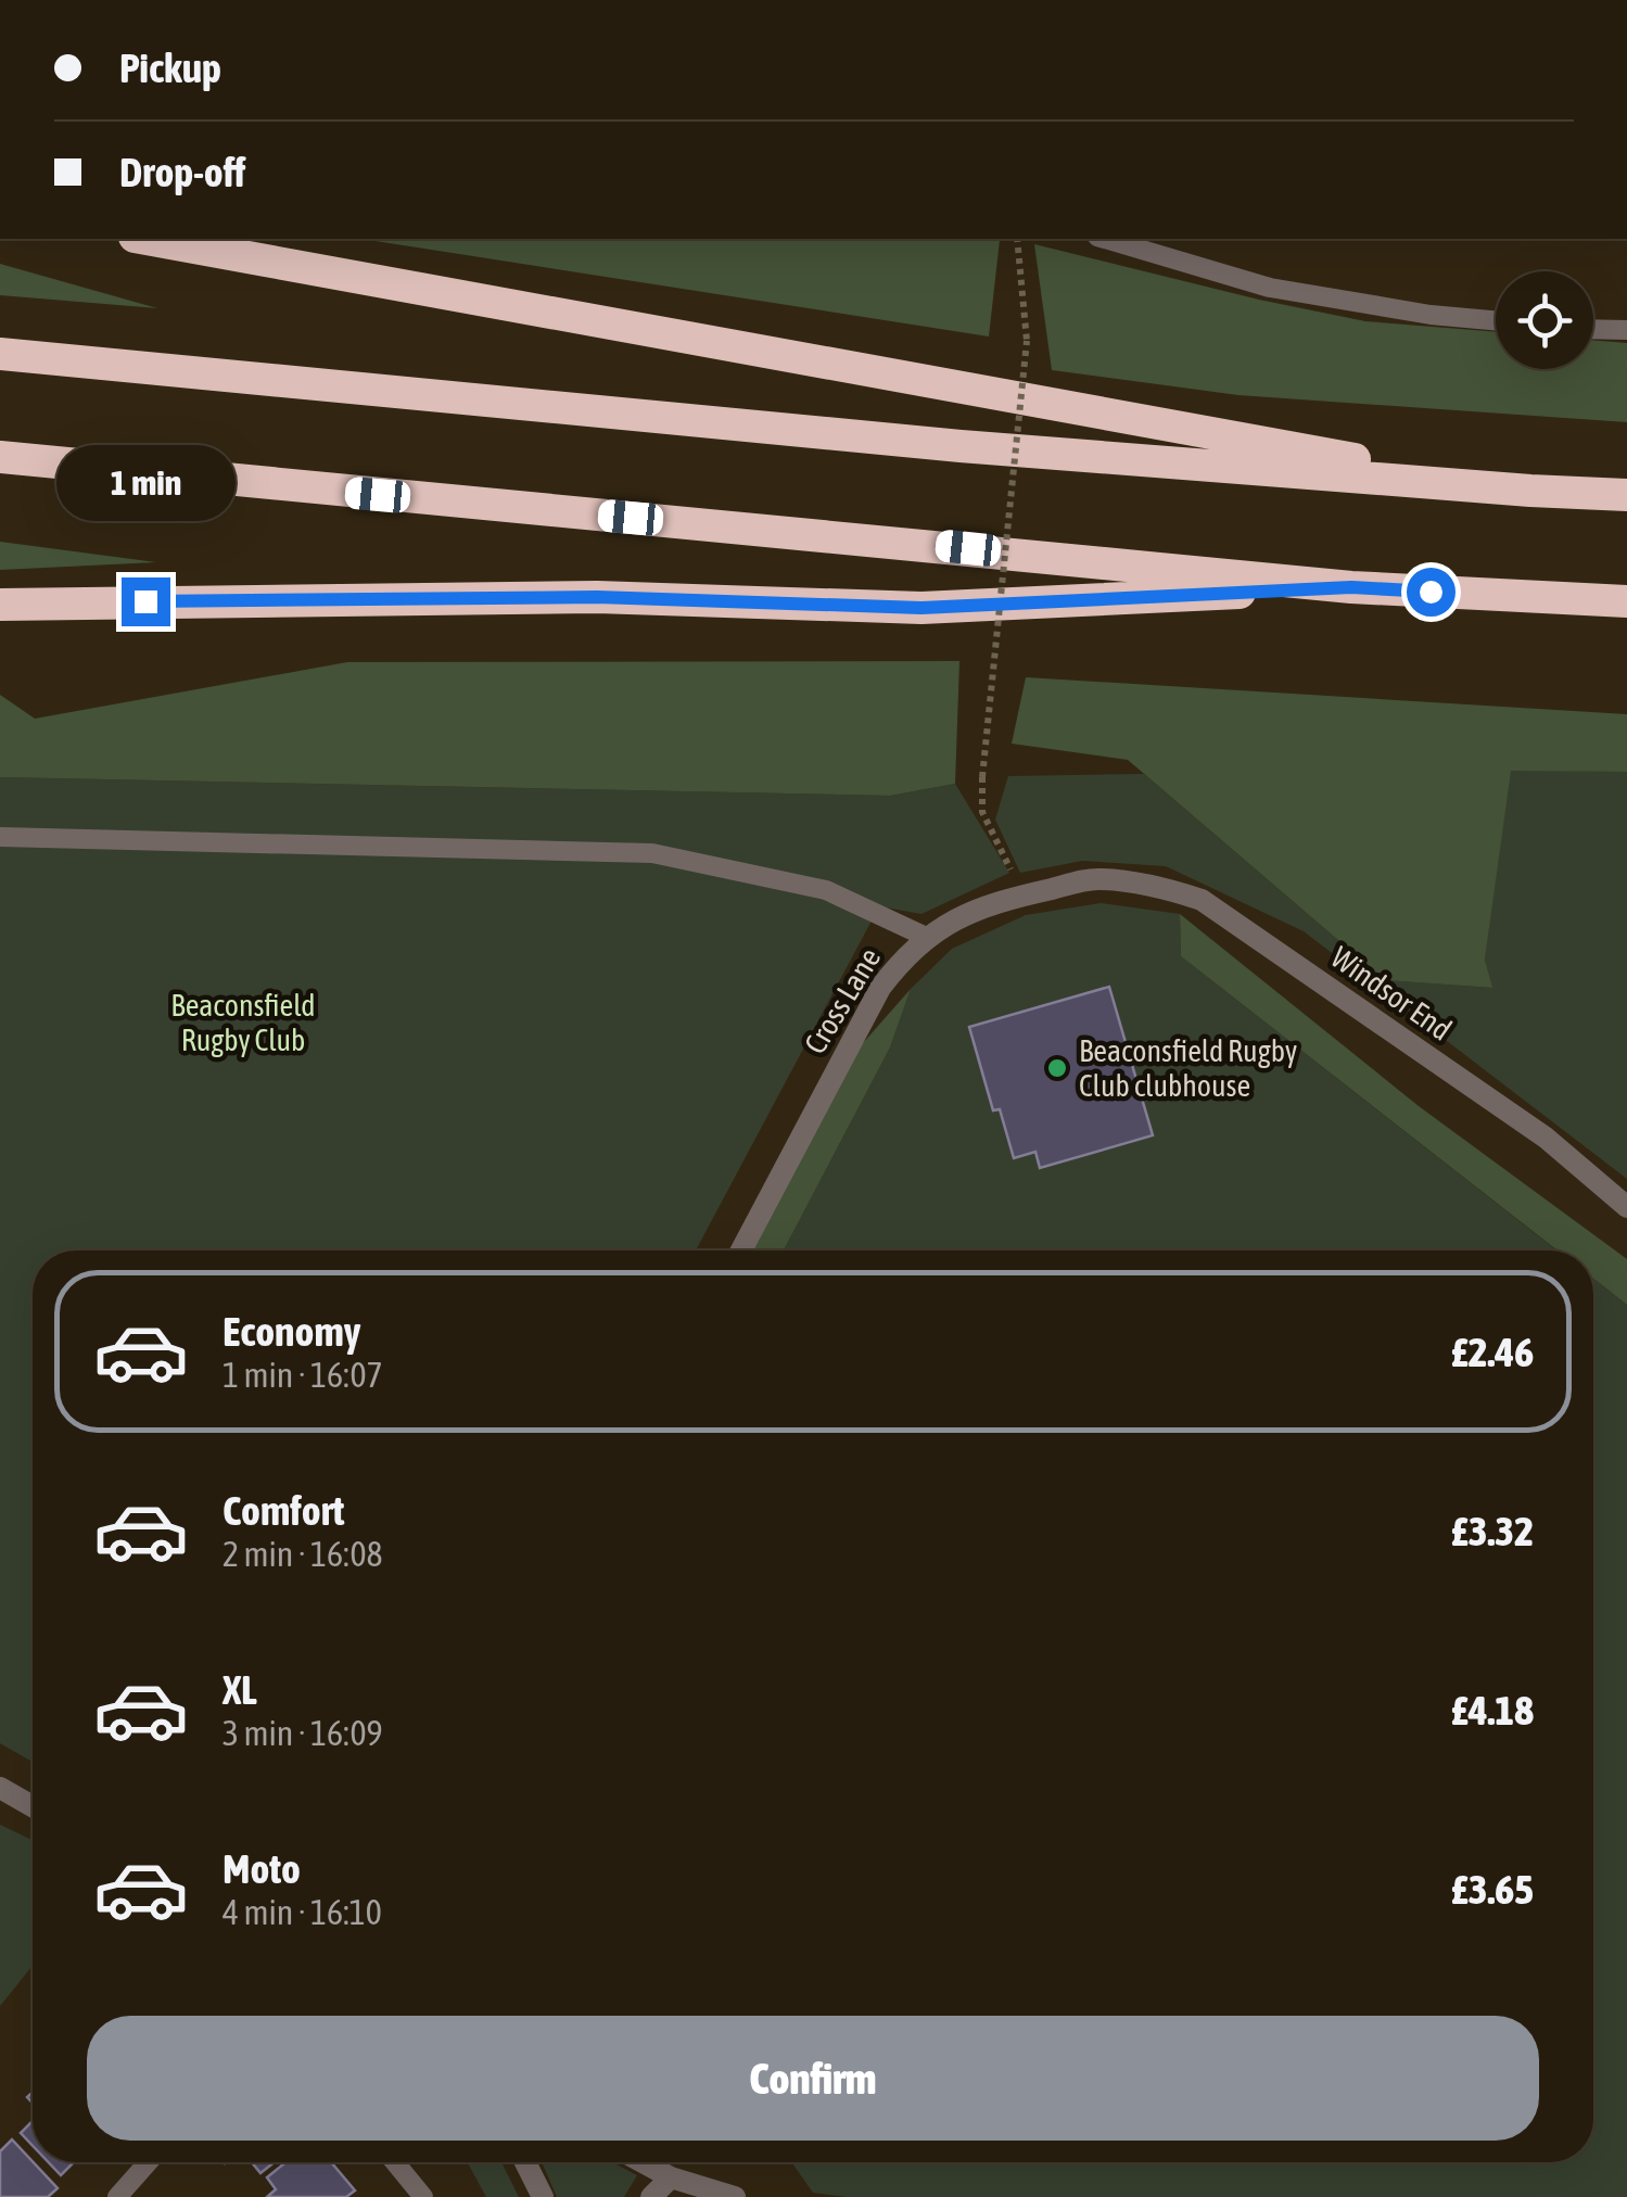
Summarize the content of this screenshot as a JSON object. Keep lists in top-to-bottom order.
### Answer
{
  "streets": {
    "street": ["Windsor End", "Cross Lane"]
  },
  "crossings": [
    ["Windsor End", "Cross Lane"]
  ],
  "parks": ["Beaconsfield Rugby Club"],
  "places": ["Beaconsfield Rugby Club clubhouse"],
  "page": {
    "banner": ["Pickup", "Drop-off"],
    "bubble": "1 min",
    "list": [
      {
        "name": "Economy",
        "note": "1 min · 16:07",
        "value": "£2.46"
      },
      {
        "name": "Comfort",
        "note": "2 min · 16:08",
        "value": "£3.32"
      },
      {
        "name": "XL",
        "note": "3 min · 16:09",
        "value": "£4.18"
      },
      {
        "name": "Moto",
        "note": "4 min · 16:10",
        "value": "£3.65"
      }
    ],
    "buttons": "Confirm"
  }
}
